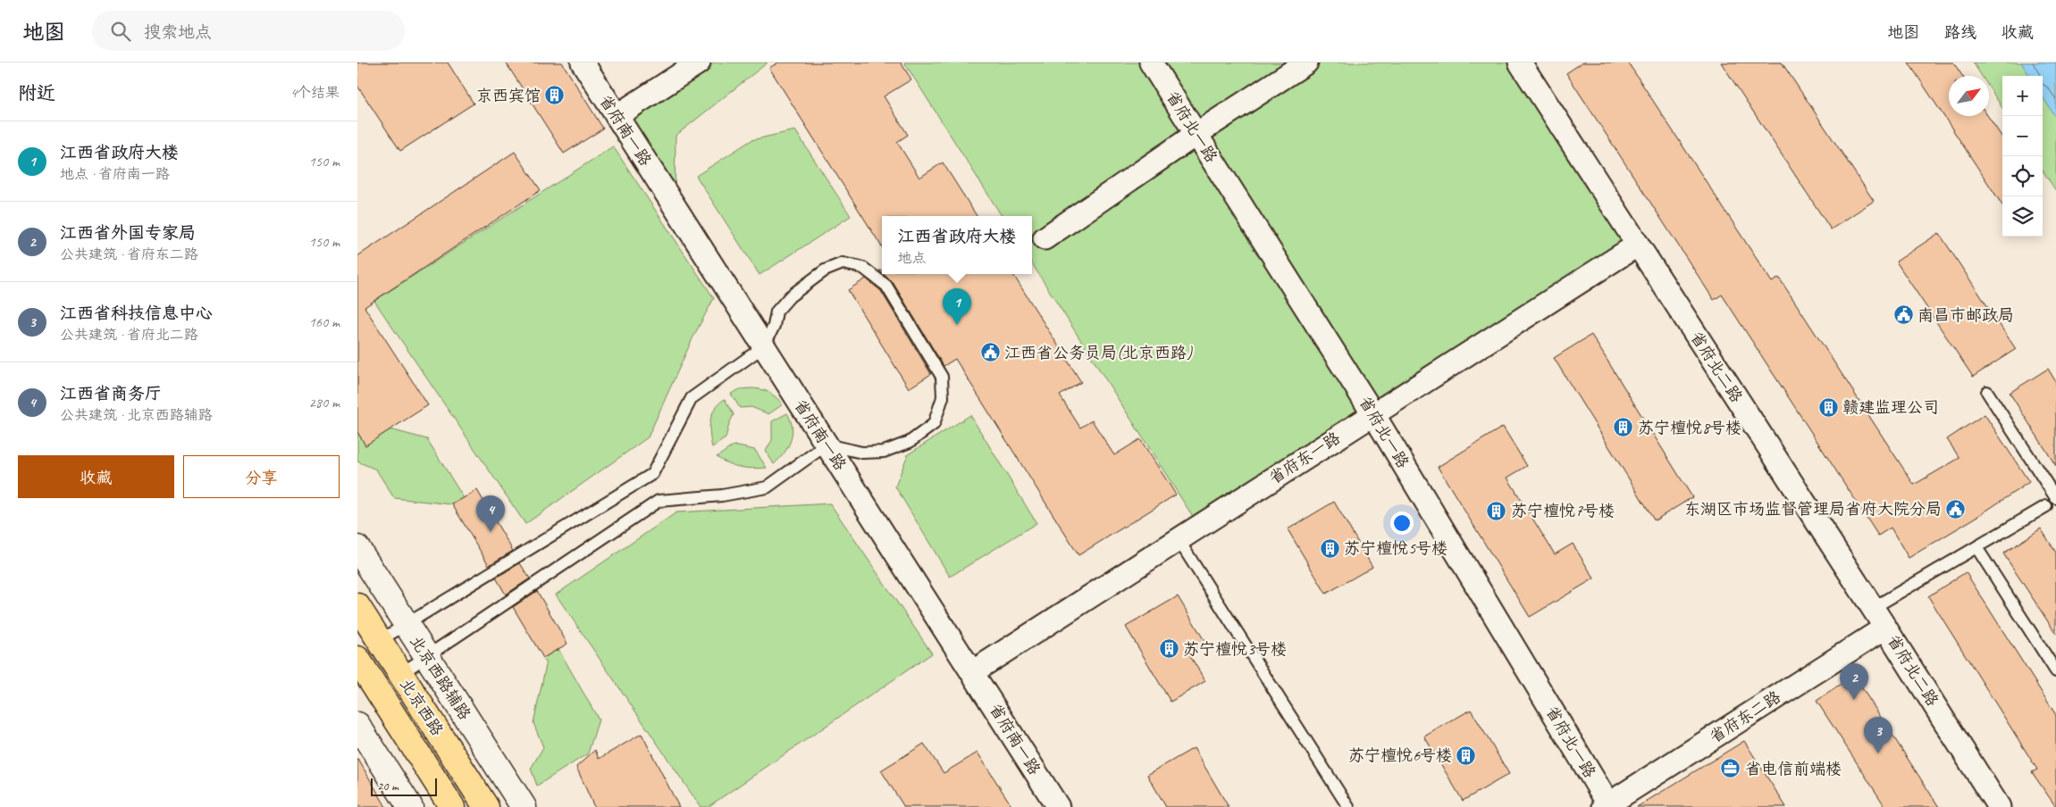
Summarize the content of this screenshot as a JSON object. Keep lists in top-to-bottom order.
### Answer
{
  "streets": {
    "main road": ["北京西路辅路", "北京西路"],
    "street": [
      "省府北一路",
      "省府南一路",
      "省府北二路",
      "省府东一路",
      "省府东二路"
    ]
  },
  "crossings": [
    ["省府北一路", "省府东一路"],
    ["省府北一路", "省府东二路"],
    ["省府南一路", "省府东一路"],
    ["省府北二路", "省府东一路"],
    ["省府北二路", "省府东二路"]
  ],
  "places": {
    "building": [
      "京西宾馆",
      "赣建监理公司",
      "苏宁檀悦8号楼",
      "苏宁檀悦7号楼",
      "苏宁檀悦5号楼",
      "苏宁檀悦3号楼",
      "苏宁檀悦6号楼"
    ],
    "public building": ["南昌市邮政局", "江西省公务员局(北京西路)", "东湖区市场监督管理局省府大院分局"],
    "office": ["省电信前端楼"]
  },
  "scale_bar": "20 m",
  "north": "top right",
  "page": {
    "header": "地图",
    "search": "搜索地点",
    "nav": ["地图", "路线", "收藏"],
    "heading": ["附近", "4个结果"],
    "map_buttons": ["+", "−"],
    "list": [
      {
        "mark": "1",
        "name": "江西省政府大楼",
        "note": "地点 · 省府南一路",
        "value": "150 m"
      },
      {
        "mark": "2",
        "name": "江西省外国专家局",
        "note": "公共建筑 · 省府东二路",
        "value": "150 m"
      },
      {
        "mark": "3",
        "name": "江西省科技信息中心",
        "note": "公共建筑 · 省府北二路",
        "value": "160 m"
      },
      {
        "mark": "4",
        "name": "江西省商务厅",
        "note": "公共建筑 · 北京西路辅路",
        "value": "280 m"
      }
    ],
    "popup": ["江西省政府大楼", "地点"],
    "pins": [
      "1",
      "4",
      "2",
      "3"
    ],
    "buttons": ["收藏", "分享"],
    "scale": "20 m"
  }
}
